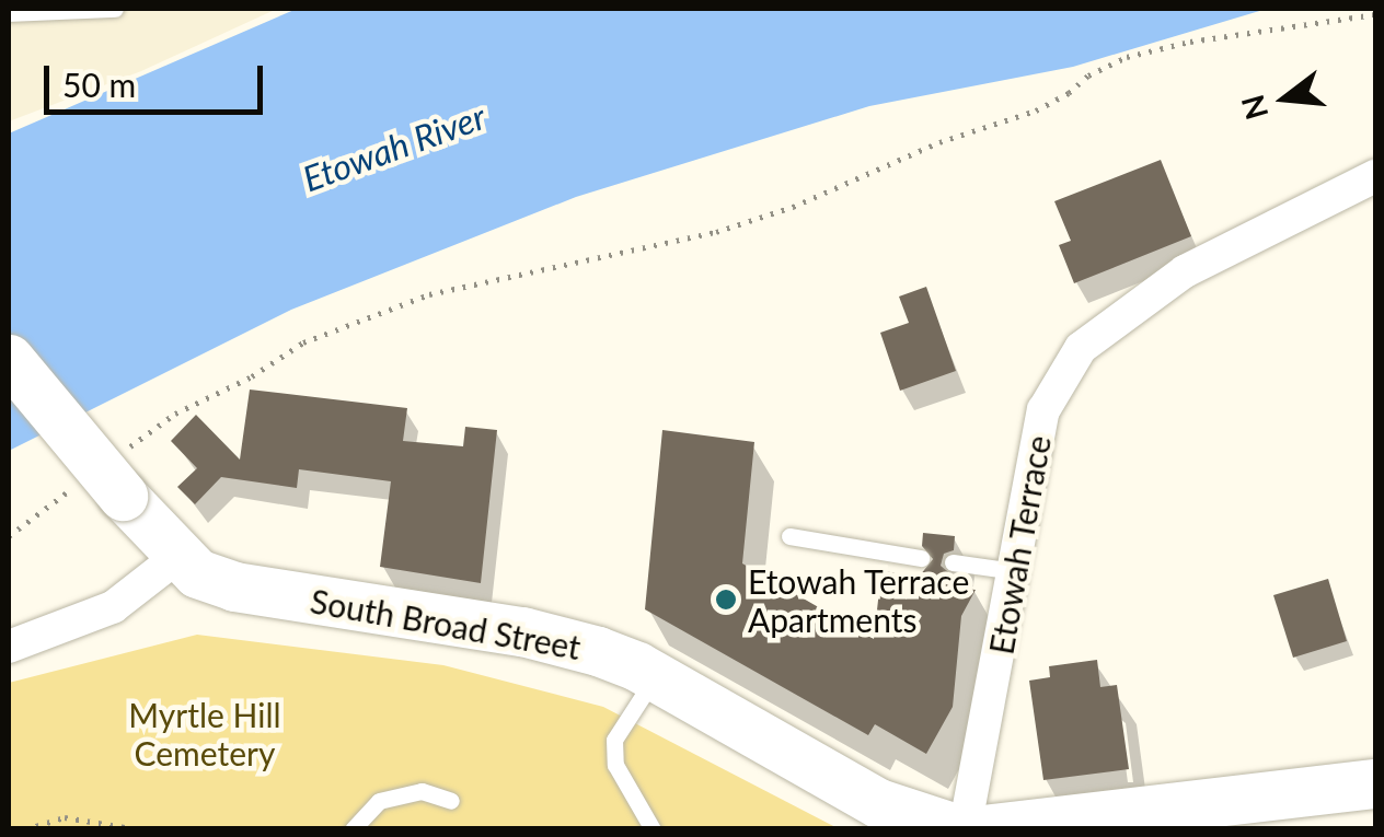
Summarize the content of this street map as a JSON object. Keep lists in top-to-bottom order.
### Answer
{
  "streets": {
    "main road": ["South Broad Street"],
    "street": ["Etowah Terrace"]
  },
  "crossings": [
    ["Etowah Terrace", "South Broad Street"]
  ],
  "water": ["Etowah River"],
  "parks": ["Myrtle Hill Cemetery"],
  "places": ["Etowah Terrace Apartments"],
  "scale_bar": "50 m",
  "north": "left"
}
